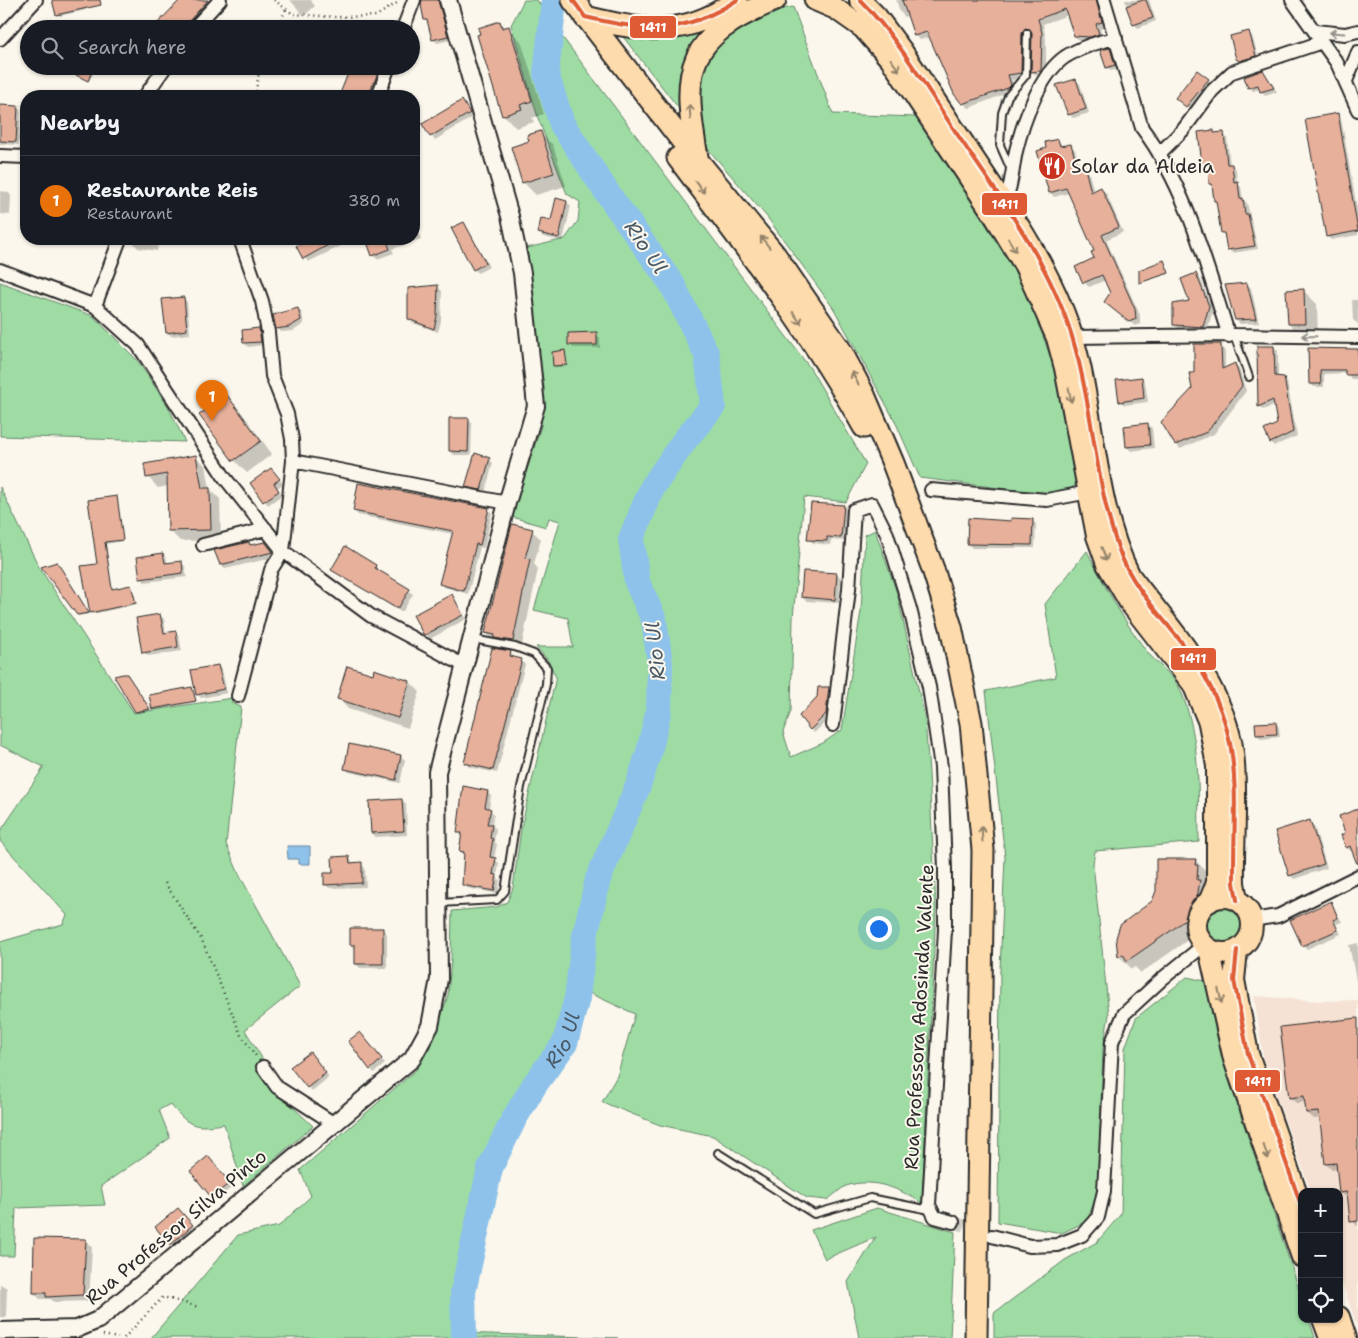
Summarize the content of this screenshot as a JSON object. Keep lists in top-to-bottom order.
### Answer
{
  "streets": {
    "street": ["Rua Professora Adosinda Valente", "Rua Professor Silva Pinto"]
  },
  "water": ["Rio Ul"],
  "places": {
    "restaurant": ["Solar da Aldeia"]
  },
  "lines": ["transit line 1411"],
  "page": {
    "search": "Search here",
    "heading": "Nearby",
    "list": [
      {
        "mark": "1",
        "name": "Restaurante Reis",
        "note": "Restaurant",
        "value": "380 m"
      }
    ],
    "pins": "1",
    "map_buttons": ["+", "−"]
  }
}
